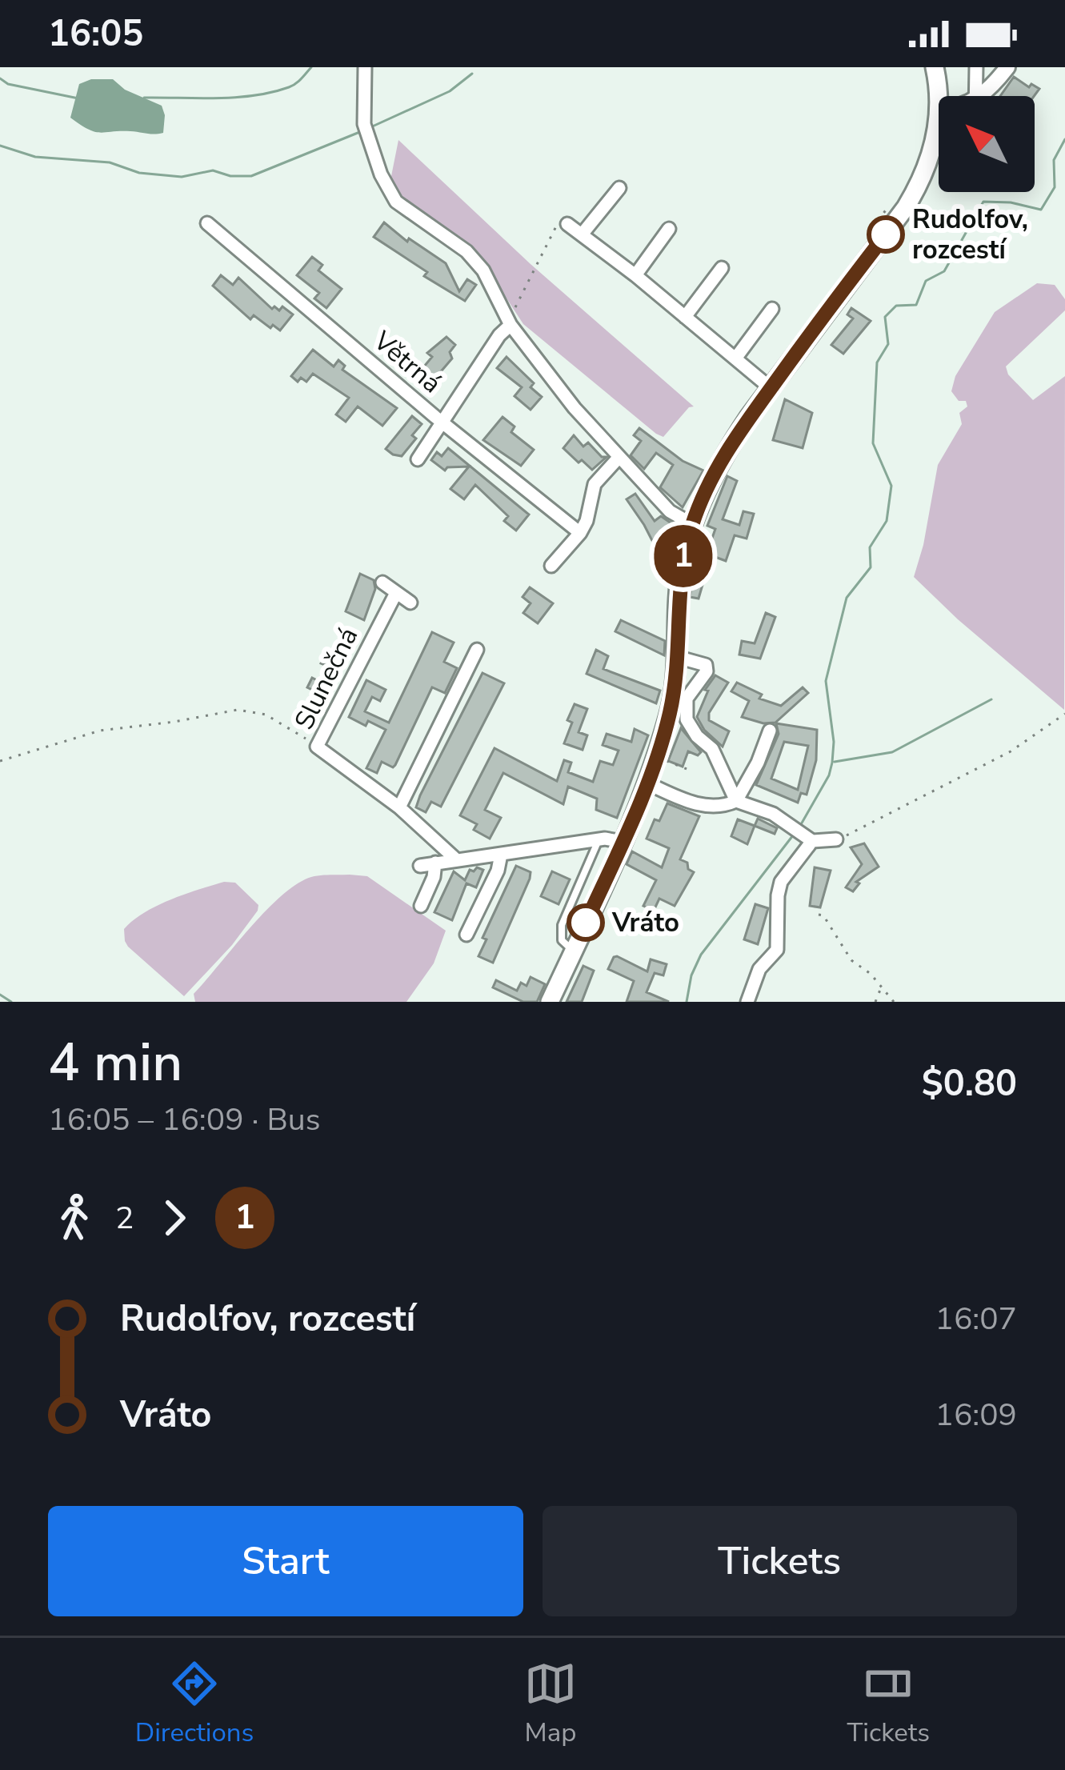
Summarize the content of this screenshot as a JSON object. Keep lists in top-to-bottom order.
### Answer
{
  "streets": {
    "street": ["Větrná", "Slunečná"]
  },
  "places": ["Rudolfov, rozcestí", "Vráto"],
  "lines": ["bus line 1"],
  "north": "top left",
  "page": {
    "status": "16:05",
    "on_map": "1",
    "heading": ["4 min", "16:05 – 16:09 · Bus", "$0.80"],
    "legs": ["2", "1"],
    "list": [
      {
        "name": "Rudolfov, rozcestí",
        "value": "16:07"
      },
      {
        "name": "Vráto",
        "value": "16:09"
      }
    ],
    "buttons": ["Start", "Tickets"],
    "tabs": ["Directions", "Map", "Tickets"]
  }
}
